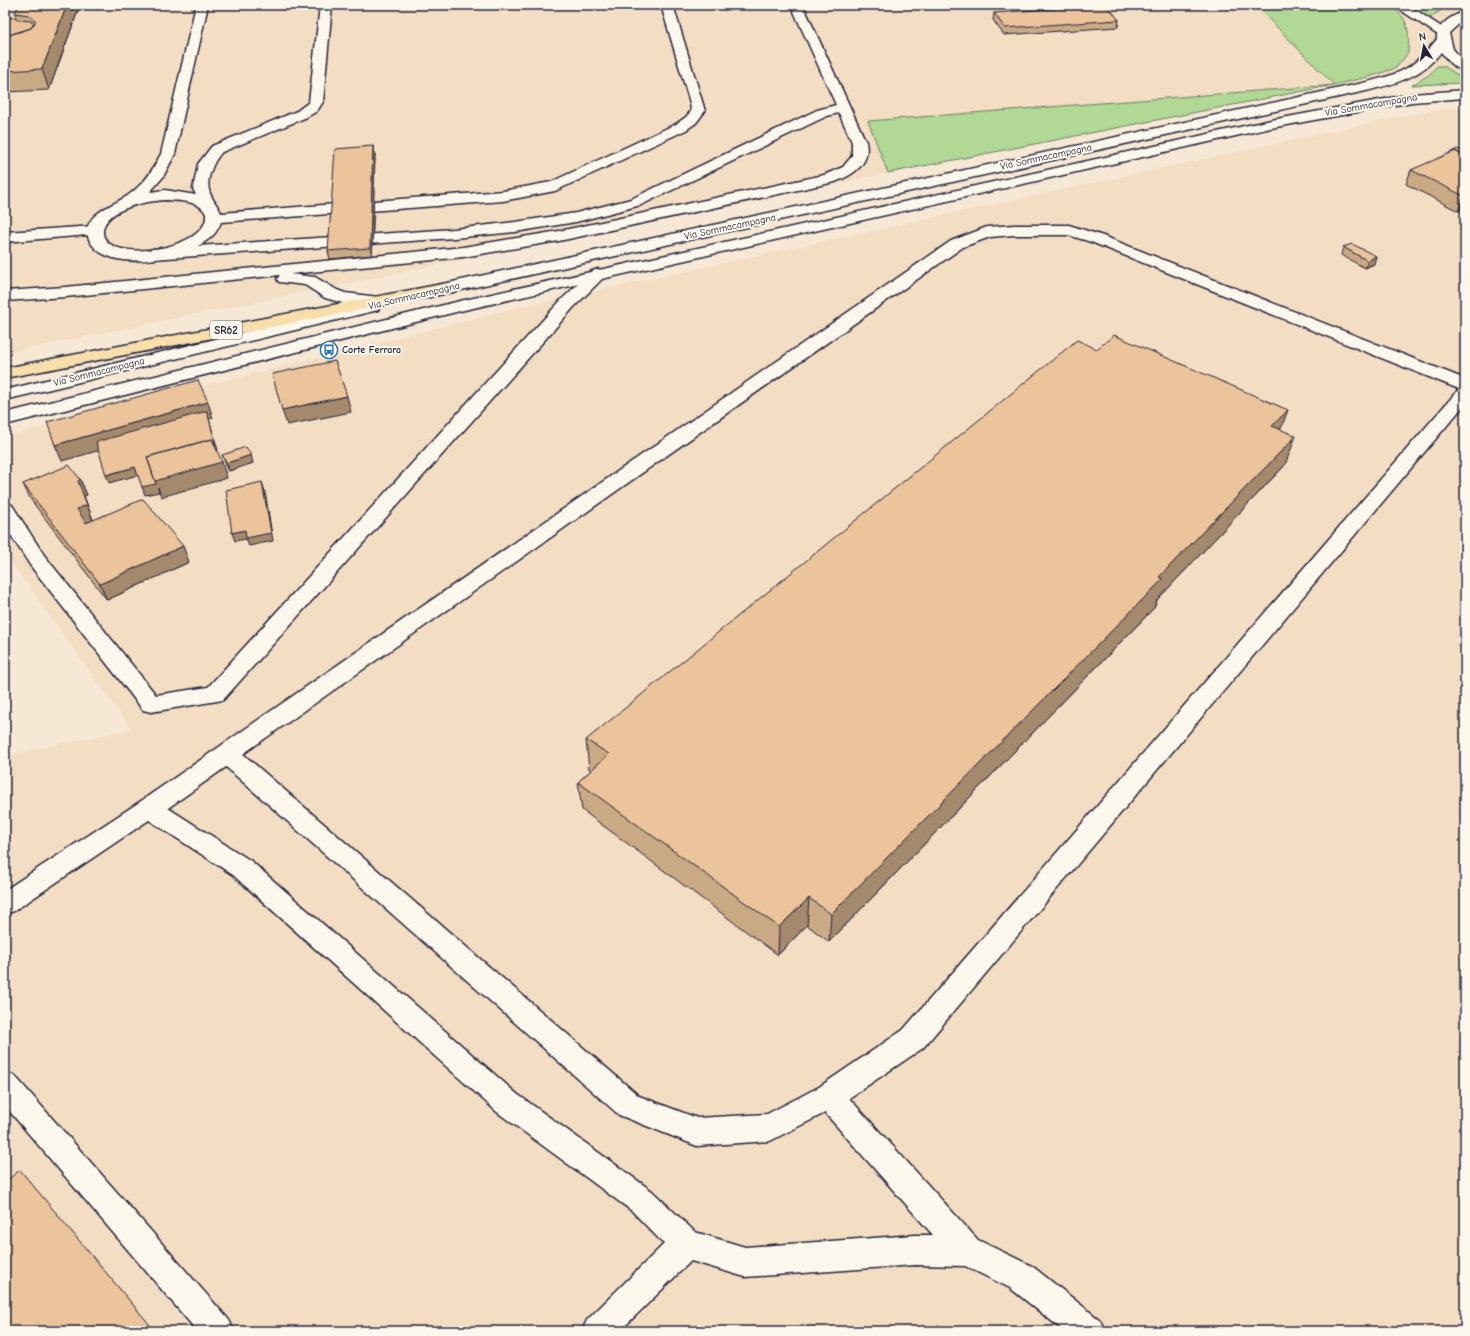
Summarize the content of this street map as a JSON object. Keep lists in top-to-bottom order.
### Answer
{
  "streets": {
    "highway": ["SR62"],
    "street": ["Via Sommacampagna"]
  },
  "crossings": [
    ["Via Sommacampagna", "SR62"]
  ],
  "places": {
    "bus stop": ["Corte Ferrara"]
  },
  "north": "top"
}
